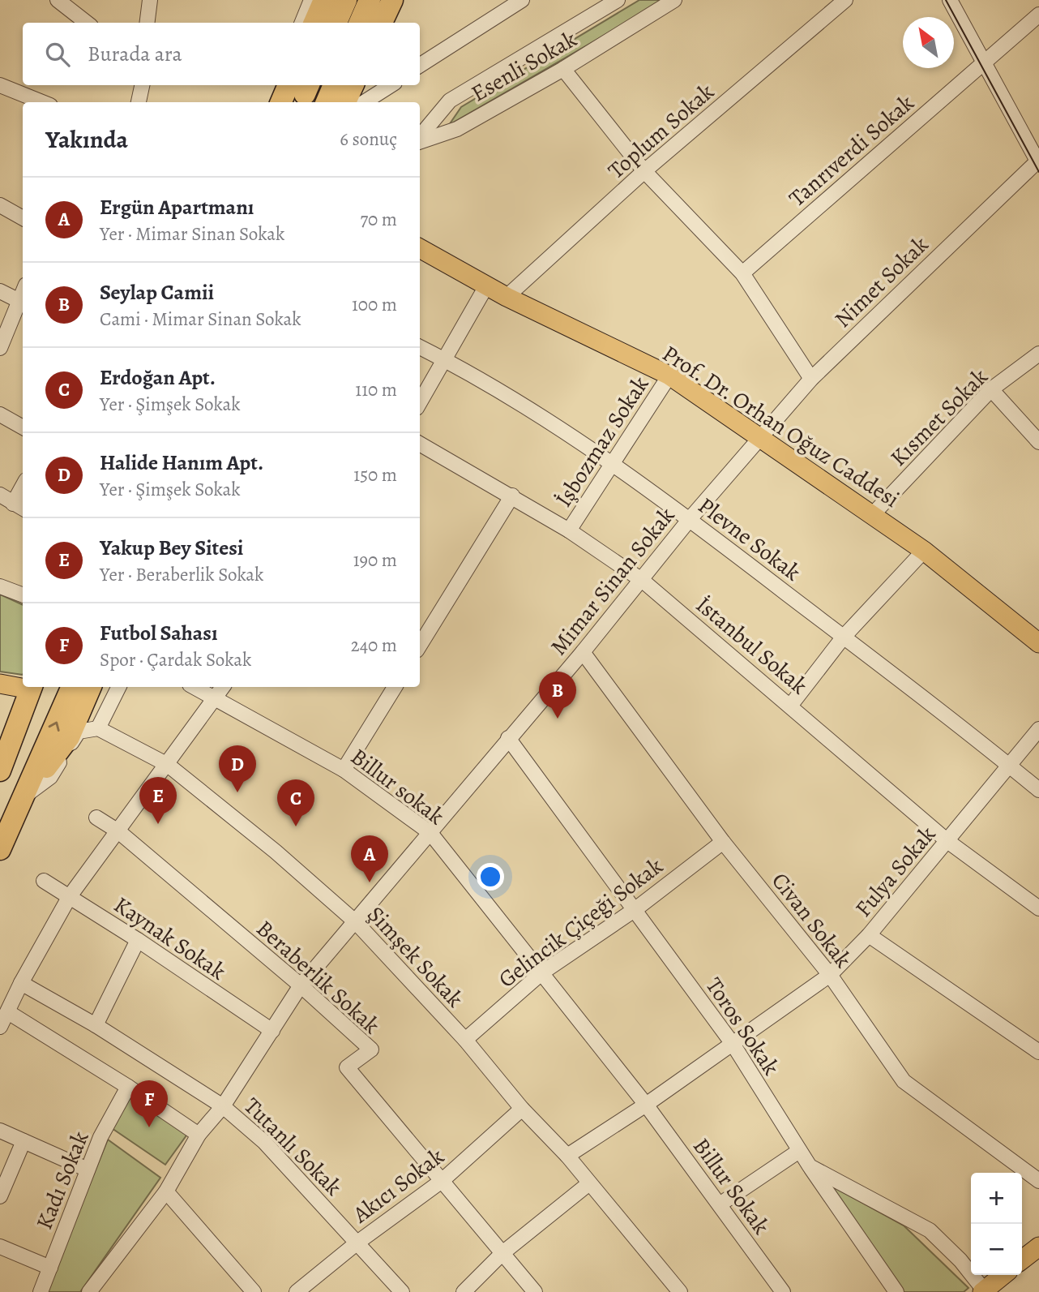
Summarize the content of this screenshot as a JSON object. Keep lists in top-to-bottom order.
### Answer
{
  "streets": {
    "main road": ["Prof. Dr. Orhan Oğuz Caddesi"],
    "street": [
      "Esenli Sokak",
      "Toplum Sokak",
      "Tanrıverdi Sokak",
      "Nimet Sokak",
      "Kısmet Sokak",
      "İşbozmaz Sokak",
      "Plevne Sokak",
      "Mimar Sinan Sokak",
      "İstanbul Sokak",
      "Billur sokak",
      "Fulya Sokak",
      "Civan Sokak",
      "Gelincik Çiçeği Sokak",
      "Kaynak Sokak",
      "Şimşek Sokak",
      "Beraberlik Sokak",
      "Toros Sokak",
      "Tutanlı Sokak",
      "Kadı Sokak",
      "Akıcı Sokak",
      "Billur Sokak"
    ]
  },
  "crossings": [
    ["Toplum Sokak", "Prof. Dr. Orhan Oğuz Caddesi"],
    ["Nimet Sokak", "Prof. Dr. Orhan Oğuz Caddesi"],
    ["Nimet Sokak", "Mimar Sinan Sokak"],
    ["Kısmet Sokak", "Prof. Dr. Orhan Oğuz Caddesi"],
    ["Prof. Dr. Orhan Oğuz Caddesi", "İşbozmaz Sokak"],
    ["Prof. Dr. Orhan Oğuz Caddesi", "Mimar Sinan Sokak"],
    ["İşbozmaz Sokak", "Plevne Sokak"],
    ["İşbozmaz Sokak", "İstanbul Sokak"],
    ["Plevne Sokak", "Mimar Sinan Sokak"],
    ["Plevne Sokak", "Fulya Sokak"],
    ["Mimar Sinan Sokak", "İstanbul Sokak"],
    ["Mimar Sinan Sokak", "Billur sokak"],
    ["Mimar Sinan Sokak", "Civan Sokak"],
    ["Mimar Sinan Sokak", "Kaynak Sokak"],
    ["Mimar Sinan Sokak", "Şimşek Sokak"],
    ["Mimar Sinan Sokak", "Beraberlik Sokak"],
    ["Mimar Sinan Sokak", "Toros Sokak"],
    ["Mimar Sinan Sokak", "Tutanlı Sokak"],
    ["İstanbul Sokak", "Fulya Sokak"],
    ["Billur sokak", "Fulya Sokak"],
    ["Billur sokak", "Gelincik Çiçeği Sokak"],
    ["Billur sokak", "Billur Sokak"],
    ["Fulya Sokak", "Civan Sokak"],
    ["Fulya Sokak", "Şimşek Sokak"],
    ["Fulya Sokak", "Toros Sokak"],
    ["Fulya Sokak", "Billur Sokak"],
    ["Civan Sokak", "Gelincik Çiçeği Sokak"],
    ["Gelincik Çiçeği Sokak", "Şimşek Sokak"],
    ["Gelincik Çiçeği Sokak", "Toros Sokak"],
    ["Şimşek Sokak", "Akıcı Sokak"],
    ["Beraberlik Sokak", "Akıcı Sokak"],
    ["Tutanlı Sokak", "Akıcı Sokak"]
  ],
  "north": "top left",
  "page": {
    "search": "Burada ara",
    "heading": ["Yakında", "6 sonuç"],
    "list": [
      {
        "mark": "A",
        "name": "Ergün Apartmanı",
        "note": "Yer · Mimar Sinan Sokak",
        "value": "70 m"
      },
      {
        "mark": "B",
        "name": "Seylap Camii",
        "note": "Cami · Mimar Sinan Sokak",
        "value": "100 m"
      },
      {
        "mark": "C",
        "name": "Erdoğan Apt.",
        "note": "Yer · Şimşek Sokak",
        "value": "110 m"
      },
      {
        "mark": "D",
        "name": "Halide Hanım Apt.",
        "note": "Yer · Şimşek Sokak",
        "value": "150 m"
      },
      {
        "mark": "E",
        "name": "Yakup Bey Sitesi",
        "note": "Yer · Beraberlik Sokak",
        "value": "190 m"
      },
      {
        "mark": "F",
        "name": "Futbol Sahası",
        "note": "Spor · Çardak Sokak",
        "value": "240 m"
      }
    ],
    "pins": [
      "B",
      "D",
      "E",
      "C",
      "A",
      "F"
    ],
    "map_buttons": ["+", "−"]
  }
}
